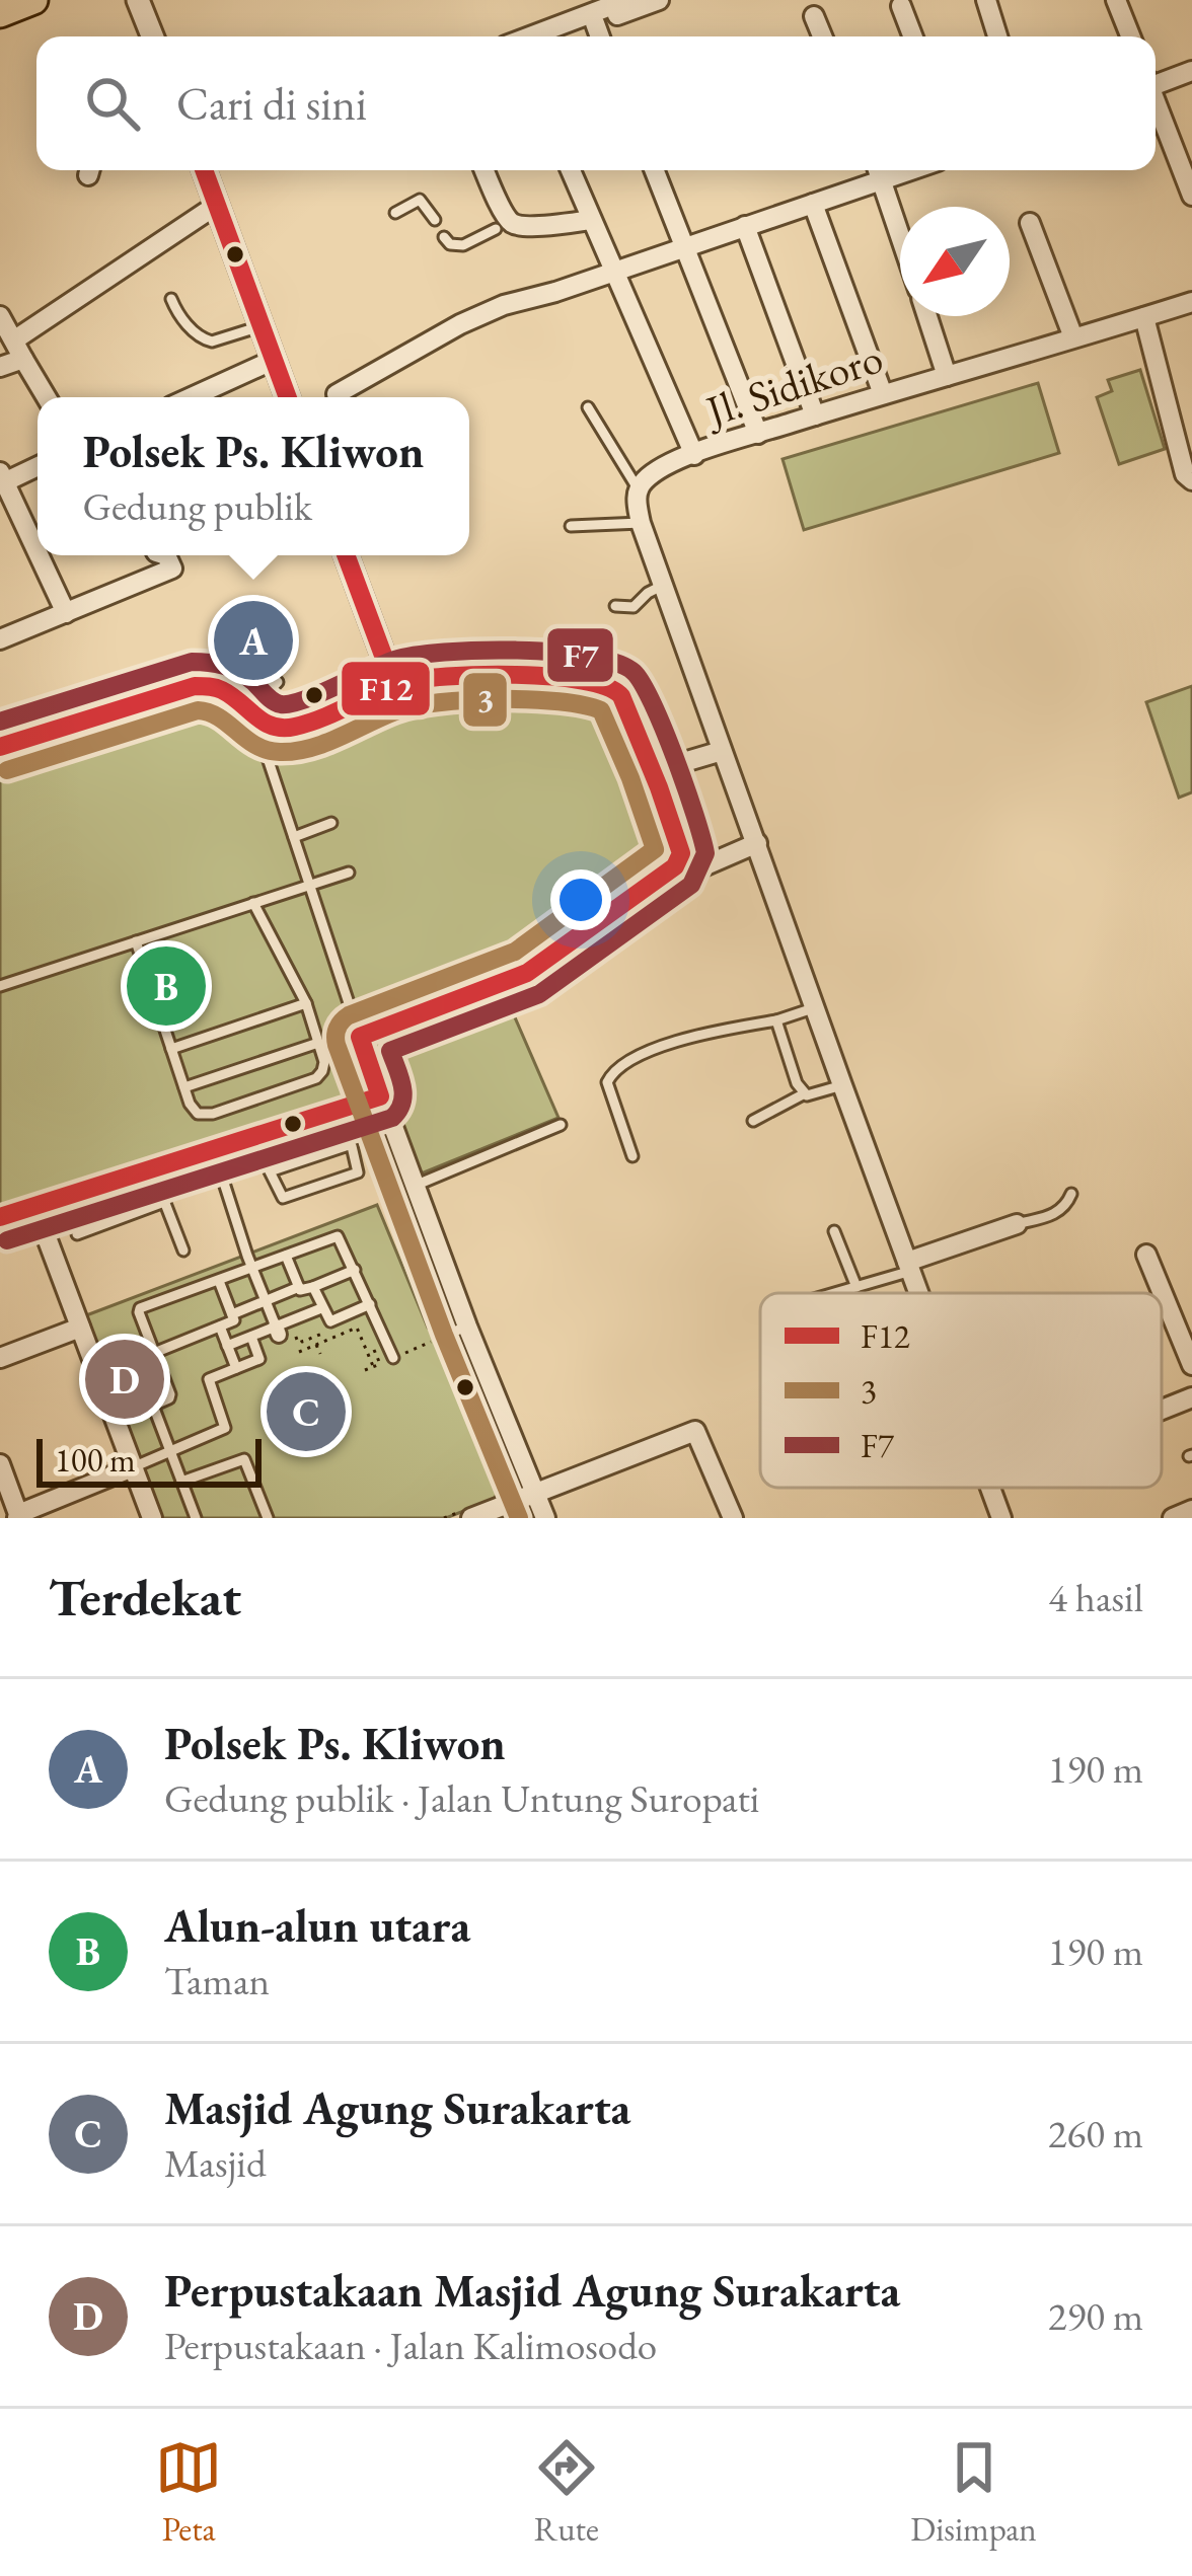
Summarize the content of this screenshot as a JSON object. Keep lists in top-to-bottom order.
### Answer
{
  "streets": {
    "street": ["Jl. Sidikoro"]
  },
  "lines": ["transit line F12", "transit line F7", "transit line 3"],
  "legend": ["F12", "3", "F7"],
  "scale_bar": "100 m",
  "north": "bottom left",
  "page": {
    "search": "Cari di sini",
    "popup": ["Polsek Ps. Kliwon", "Gedung publik"],
    "pins": [
      "A",
      "B",
      "D",
      "C"
    ],
    "scale": "100 m",
    "heading": ["Terdekat", "4 hasil"],
    "list": [
      {
        "mark": "A",
        "name": "Polsek Ps. Kliwon",
        "note": "Gedung publik · Jalan Untung Suropati",
        "value": "190 m"
      },
      {
        "mark": "B",
        "name": "Alun-alun utara",
        "note": "Taman",
        "value": "190 m"
      },
      {
        "mark": "C",
        "name": "Masjid Agung Surakarta",
        "note": "Masjid",
        "value": "260 m"
      },
      {
        "mark": "D",
        "name": "Perpustakaan Masjid Agung Surakarta",
        "note": "Perpustakaan · Jalan Kalimosodo",
        "value": "290 m"
      }
    ],
    "nav": ["Peta", "Rute", "Disimpan"]
  }
}
